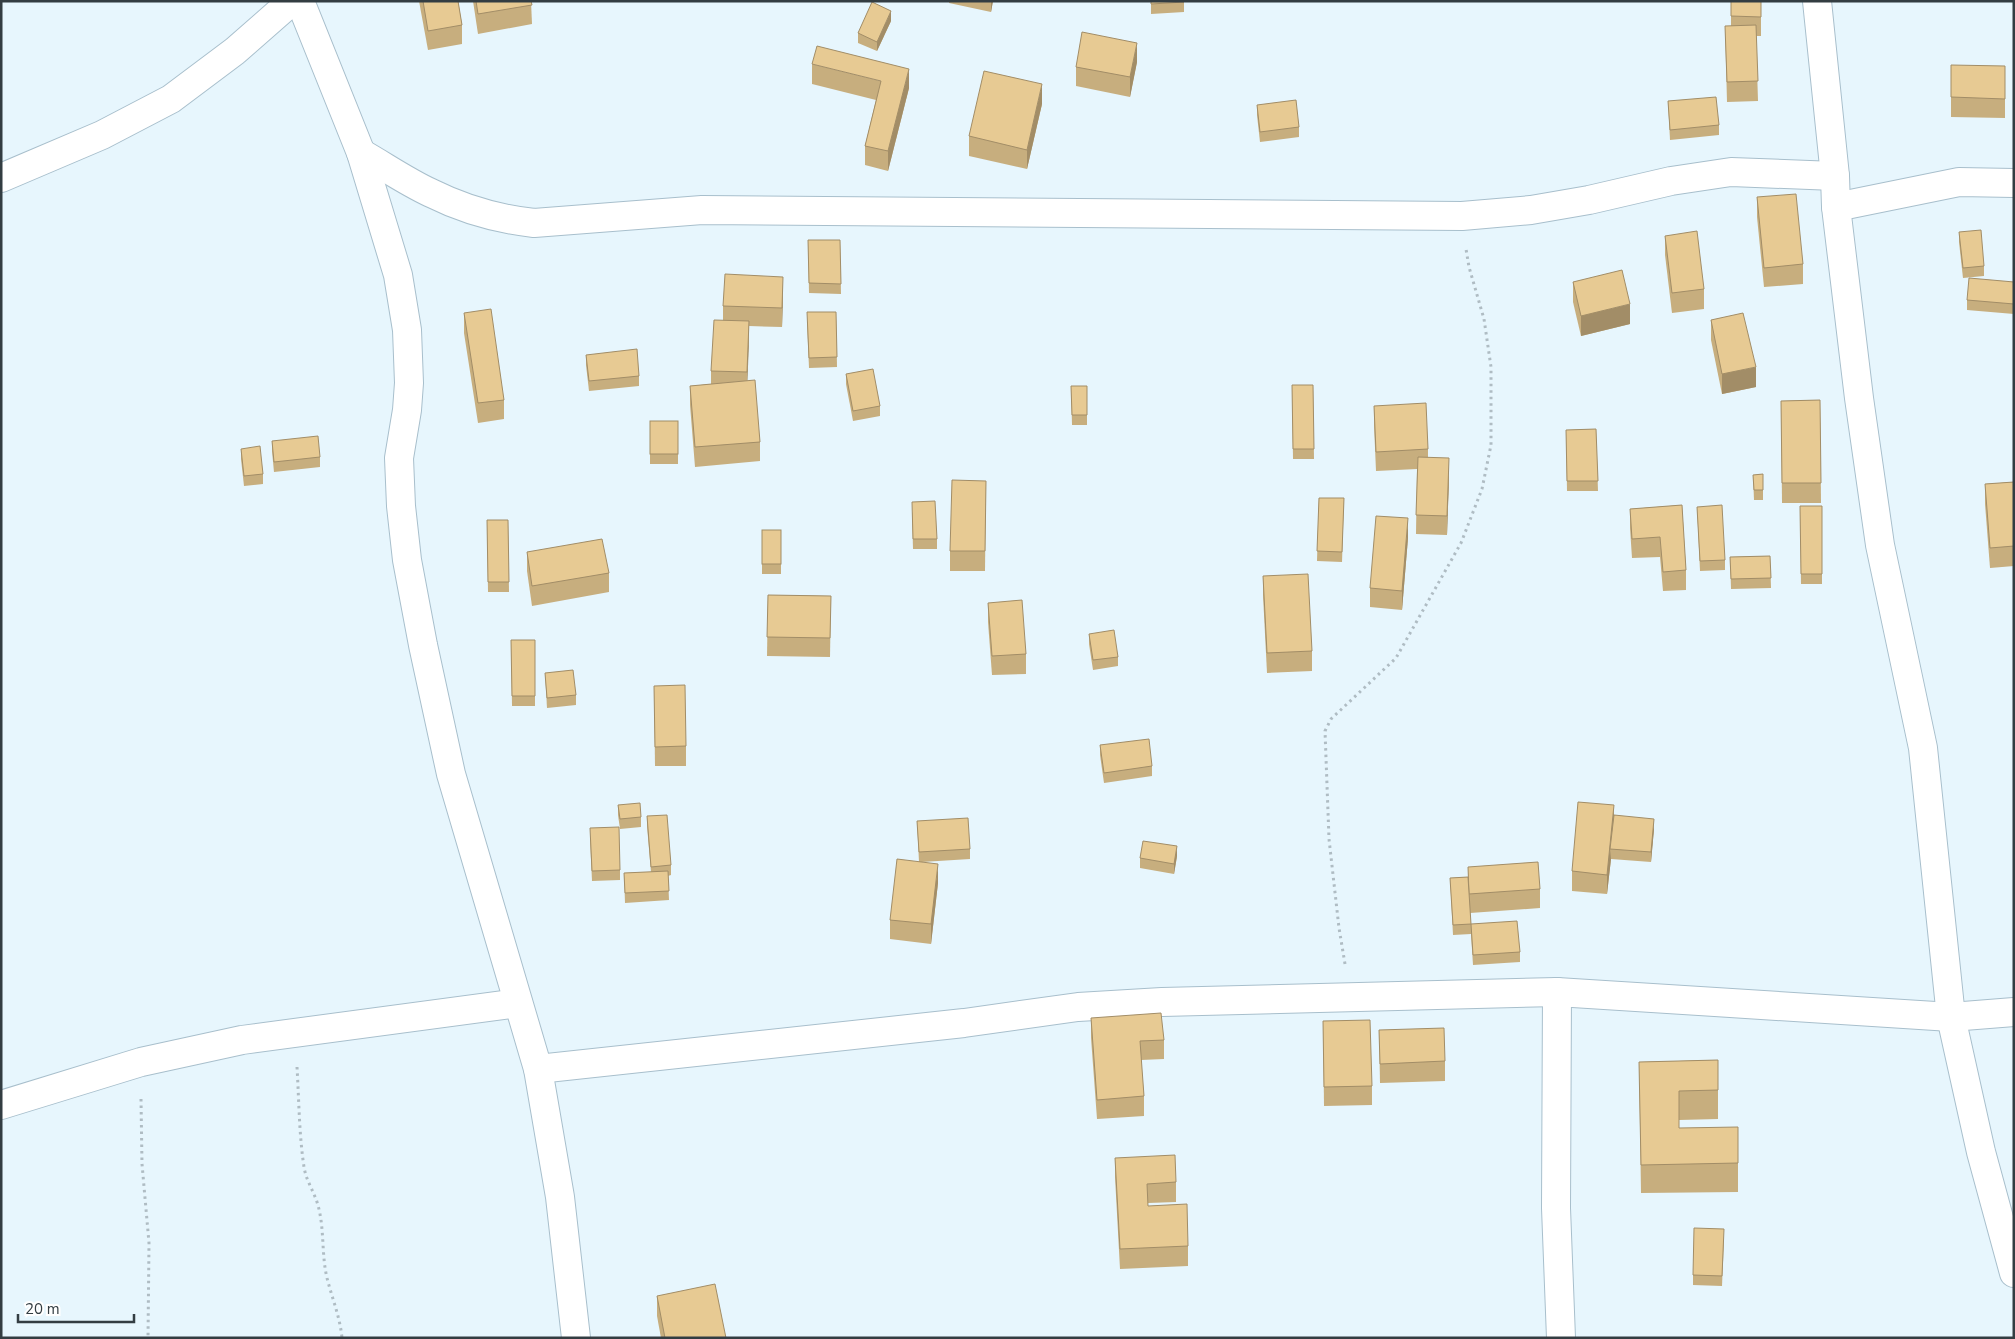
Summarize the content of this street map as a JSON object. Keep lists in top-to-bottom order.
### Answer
{
  "scale_bar": "20 m"
}
